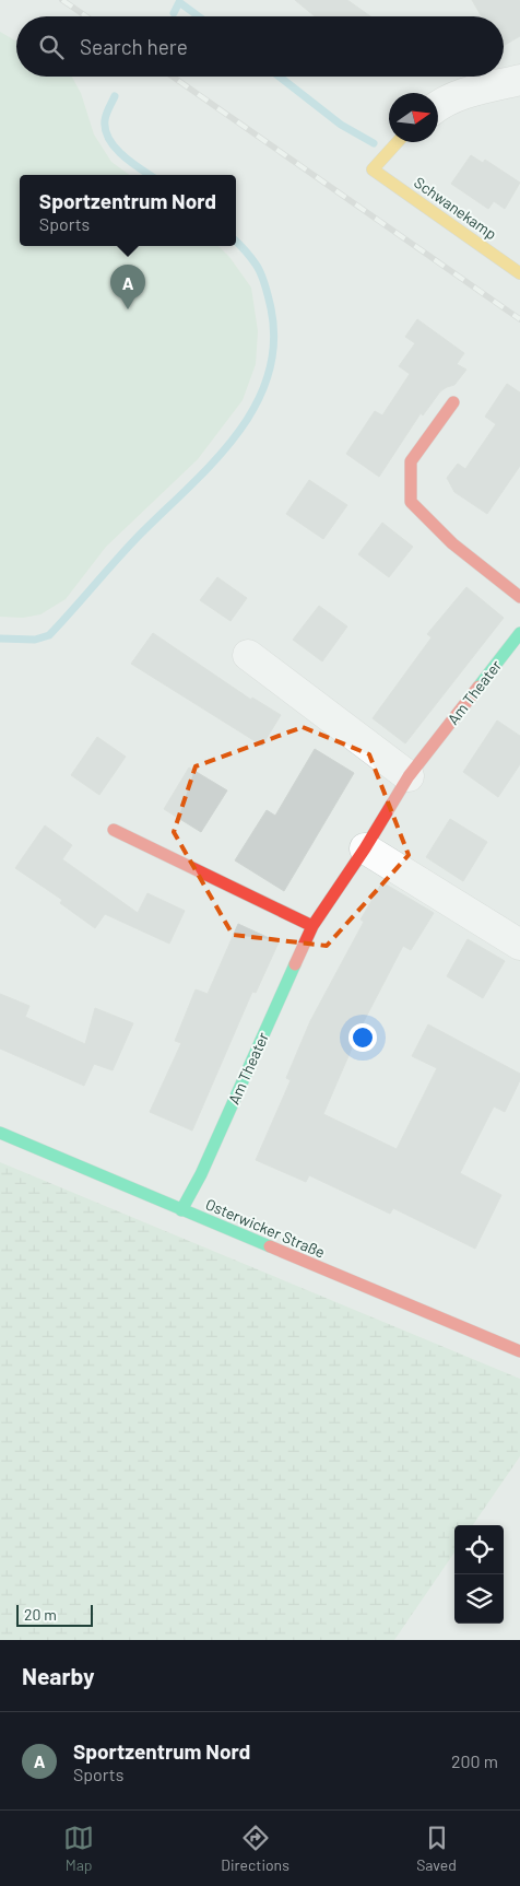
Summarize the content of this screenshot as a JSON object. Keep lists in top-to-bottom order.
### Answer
{
  "streets": {
    "street": ["Schwanekamp", "Am Theater", "Osterwicker Straße"]
  },
  "crossings": [
    ["Am Theater", "Osterwicker Straße"]
  ],
  "scale_bar": "20 m",
  "north": "right",
  "page": {
    "search": "Search here",
    "popup": ["Sportzentrum Nord", "Sports"],
    "pins": "A",
    "scale": "20 m",
    "heading": "Nearby",
    "list": [
      {
        "mark": "A",
        "name": "Sportzentrum Nord",
        "note": "Sports",
        "value": "200 m"
      }
    ],
    "nav": ["Map", "Directions", "Saved"]
  }
}
